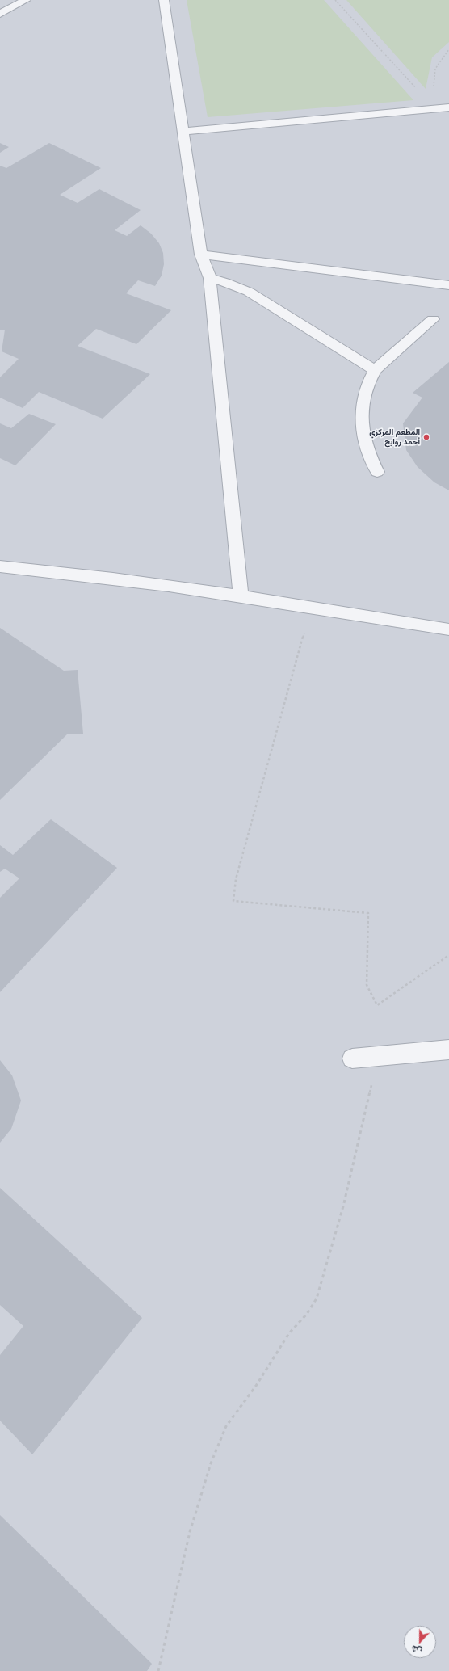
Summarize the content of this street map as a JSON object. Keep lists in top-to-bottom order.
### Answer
{
  "places": ["المطعم المركزي أحمد روابح"],
  "north": "bottom"
}
